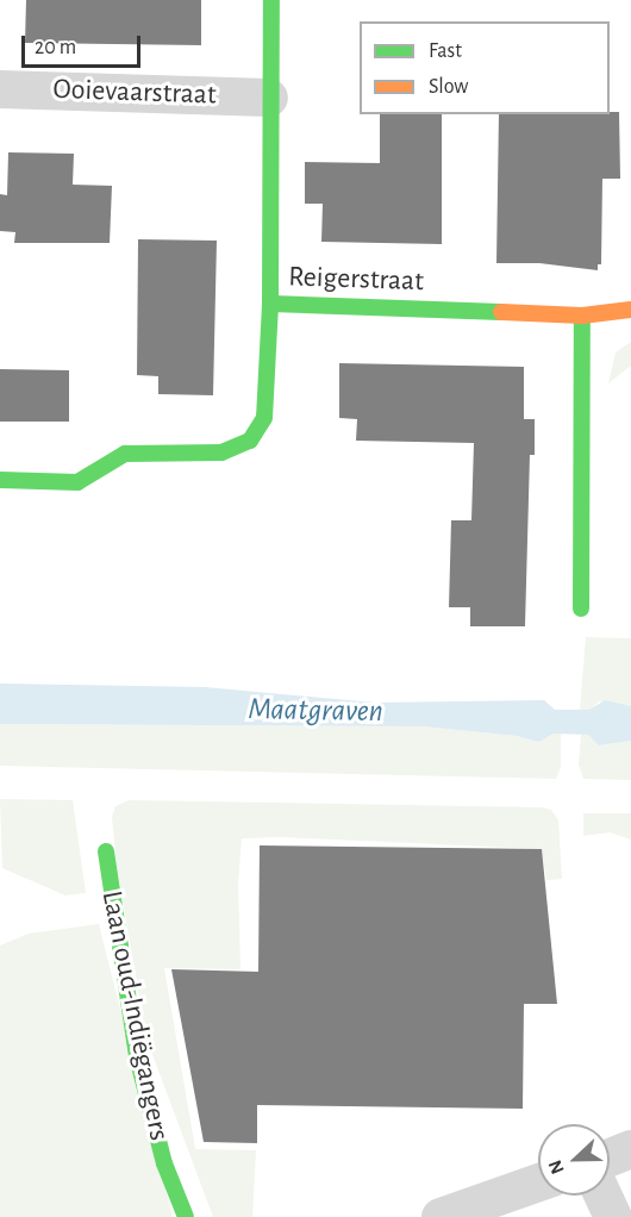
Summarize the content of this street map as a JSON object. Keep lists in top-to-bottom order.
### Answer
{
  "streets": {
    "street": ["Ooievaarstraat", "Reigerstraat", "Laan oud-Indiëgangers"]
  },
  "water": ["Maatgraven"],
  "legend": ["Fast", "Slow"],
  "scale_bar": "20 m",
  "north": "left"
}
